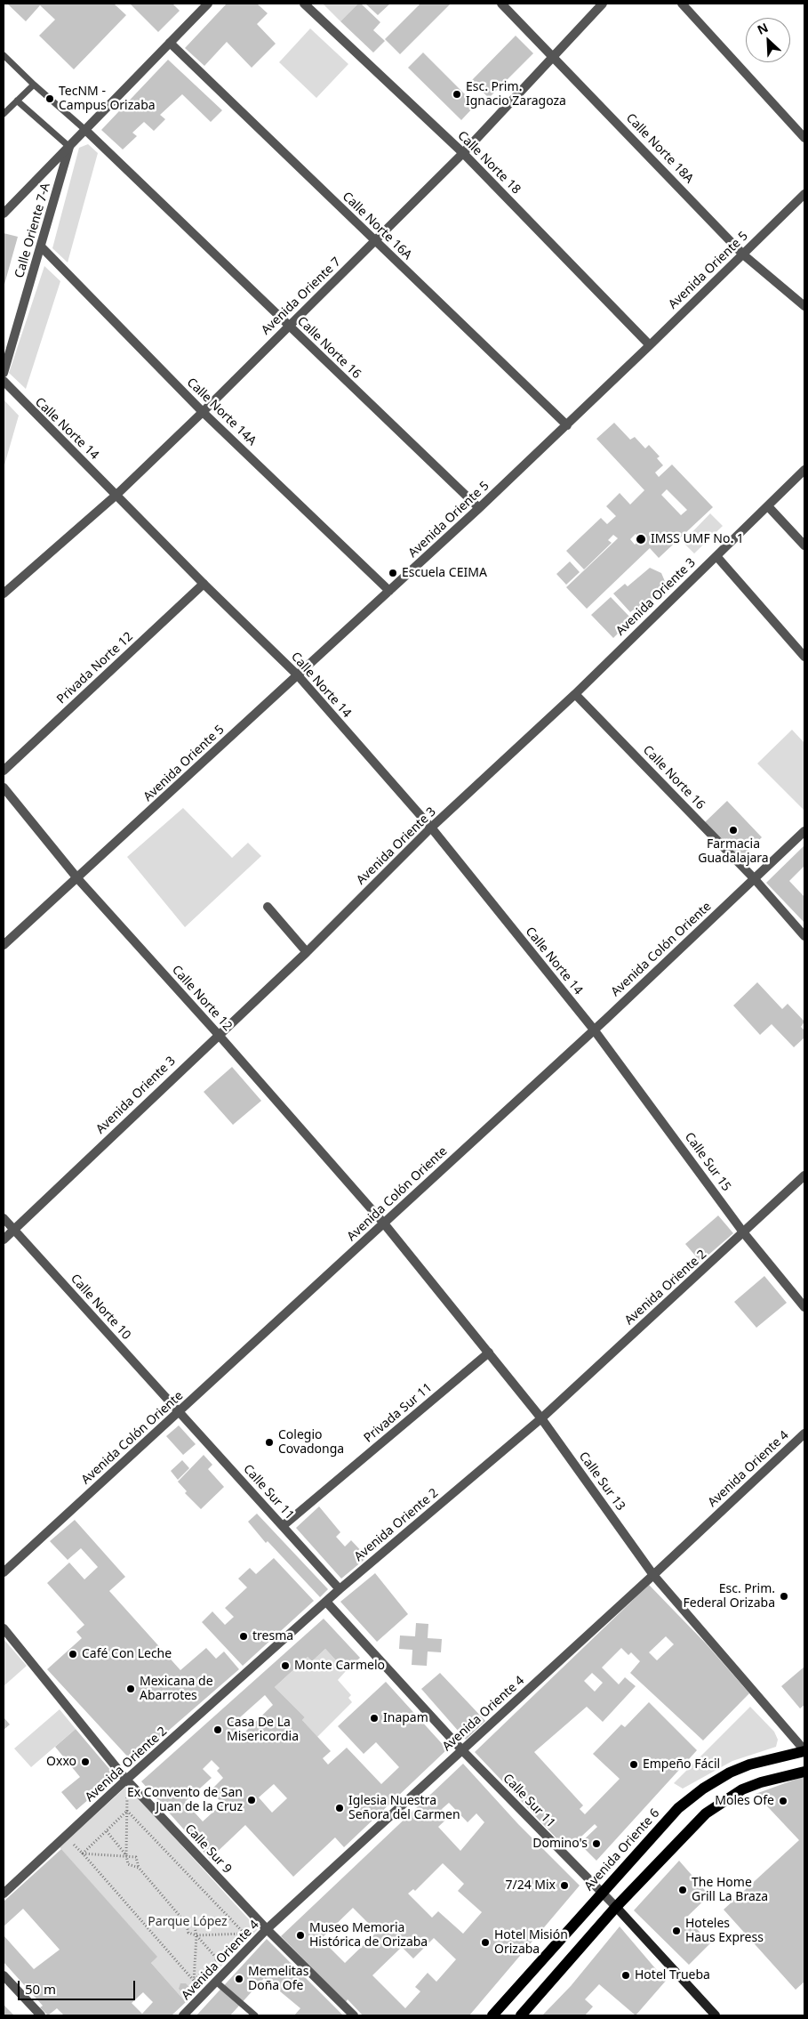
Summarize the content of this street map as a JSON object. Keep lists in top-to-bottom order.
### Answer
{
  "streets": {
    "main road": ["Calle Sur 11", "Avenida Oriente 6"],
    "street": [
      "Calle Norte 18A",
      "Calle Norte 18",
      "Calle Norte 16A",
      "Calle Oriente 7-A",
      "Avenida Oriente 5",
      "Avenida Oriente 7",
      "Calle Norte 16",
      "Calle Norte 14A",
      "Calle Norte 14",
      "Avenida Oriente 3",
      "Privada Norte 12",
      "Avenida Colón Oriente",
      "Calle Norte 12",
      "Calle Sur 15",
      "Avenida Oriente 2",
      "Calle Norte 10",
      "Privada Sur 11",
      "Avenida Oriente 4",
      "Calle Sur 13",
      "Calle Sur 9"
    ]
  },
  "crossings": [
    ["Calle Norte 18A", "Avenida Oriente 5"],
    ["Calle Norte 18A", "Avenida Oriente 7"],
    ["Calle Norte 18", "Avenida Oriente 5"],
    ["Calle Norte 18", "Avenida Oriente 7"],
    ["Calle Norte 16A", "Avenida Oriente 5"],
    ["Calle Norte 16A", "Avenida Oriente 7"],
    ["Calle Oriente 7-A", "Calle Norte 14A"],
    ["Avenida Oriente 5", "Calle Norte 16"],
    ["Avenida Oriente 5", "Calle Norte 14A"],
    ["Avenida Oriente 5", "Calle Norte 14"],
    ["Avenida Oriente 5", "Calle Norte 12"],
    ["Avenida Oriente 7", "Calle Norte 16"],
    ["Avenida Oriente 7", "Calle Norte 14A"],
    ["Avenida Oriente 7", "Calle Norte 14"],
    ["Calle Norte 16", "Avenida Oriente 3"],
    ["Calle Norte 16", "Avenida Colón Oriente"],
    ["Calle Norte 14", "Avenida Oriente 3"],
    ["Calle Norte 14", "Privada Norte 12"],
    ["Calle Norte 14", "Avenida Colón Oriente"],
    ["Calle Norte 14", "Calle Sur 15"],
    ["Avenida Oriente 3", "Calle Norte 12"],
    ["Avenida Oriente 3", "Calle Norte 10"],
    ["Avenida Colón Oriente", "Calle Norte 12"],
    ["Avenida Colón Oriente", "Calle Sur 15"],
    ["Avenida Colón Oriente", "Calle Norte 10"],
    ["Avenida Colón Oriente", "Calle Sur 13"],
    ["Avenida Colón Oriente", "Calle Sur 11"],
    ["Calle Norte 12", "Calle Sur 13"],
    ["Calle Sur 15", "Avenida Oriente 2"],
    ["Avenida Oriente 2", "Calle Sur 13"],
    ["Avenida Oriente 2", "Calle Sur 11"],
    ["Avenida Oriente 2", "Calle Sur 9"],
    ["Calle Norte 10", "Calle Sur 11"],
    ["Privada Sur 11", "Calle Sur 13"],
    ["Privada Sur 11", "Calle Sur 11"],
    ["Avenida Oriente 4", "Calle Sur 13"],
    ["Avenida Oriente 4", "Calle Sur 11"],
    ["Avenida Oriente 4", "Calle Sur 9"],
    ["Calle Sur 13", "Avenida Oriente 6"],
    ["Calle Sur 11", "Avenida Oriente 6"]
  ],
  "parks": ["Parque López"],
  "places": [
    "Esc. Prim. Ignacio Zaragoza",
    "TecNM - Campus Orizaba",
    "IMSS UMF No. 1",
    "Escuela CEIMA",
    "Farmacia Guadalajara",
    "Colegio Covadonga",
    "Esc. Prim. Federal Orizaba",
    "tresma",
    "Café Con Leche",
    "Monte Carmelo",
    "Mexicana de Abarrotes",
    "Inapam",
    "Casa De La Misericordia",
    "Oxxo",
    "Empeño Fácil",
    "Ex Convento de San Juan de la Cruz",
    "Moles Ofe",
    "Iglesia Nuestra Señora del Carmen",
    "Domino's",
    "7/24 Mix",
    "The Home Grill La Braza",
    "Hoteles Haus Express",
    "Museo Memoria Histórica de Orizaba",
    "Hotel Misión Orizaba",
    "Hotel Trueba",
    "Memelitas Doña Ofe"
  ],
  "scale_bar": "50 m",
  "north": "top left"
}
